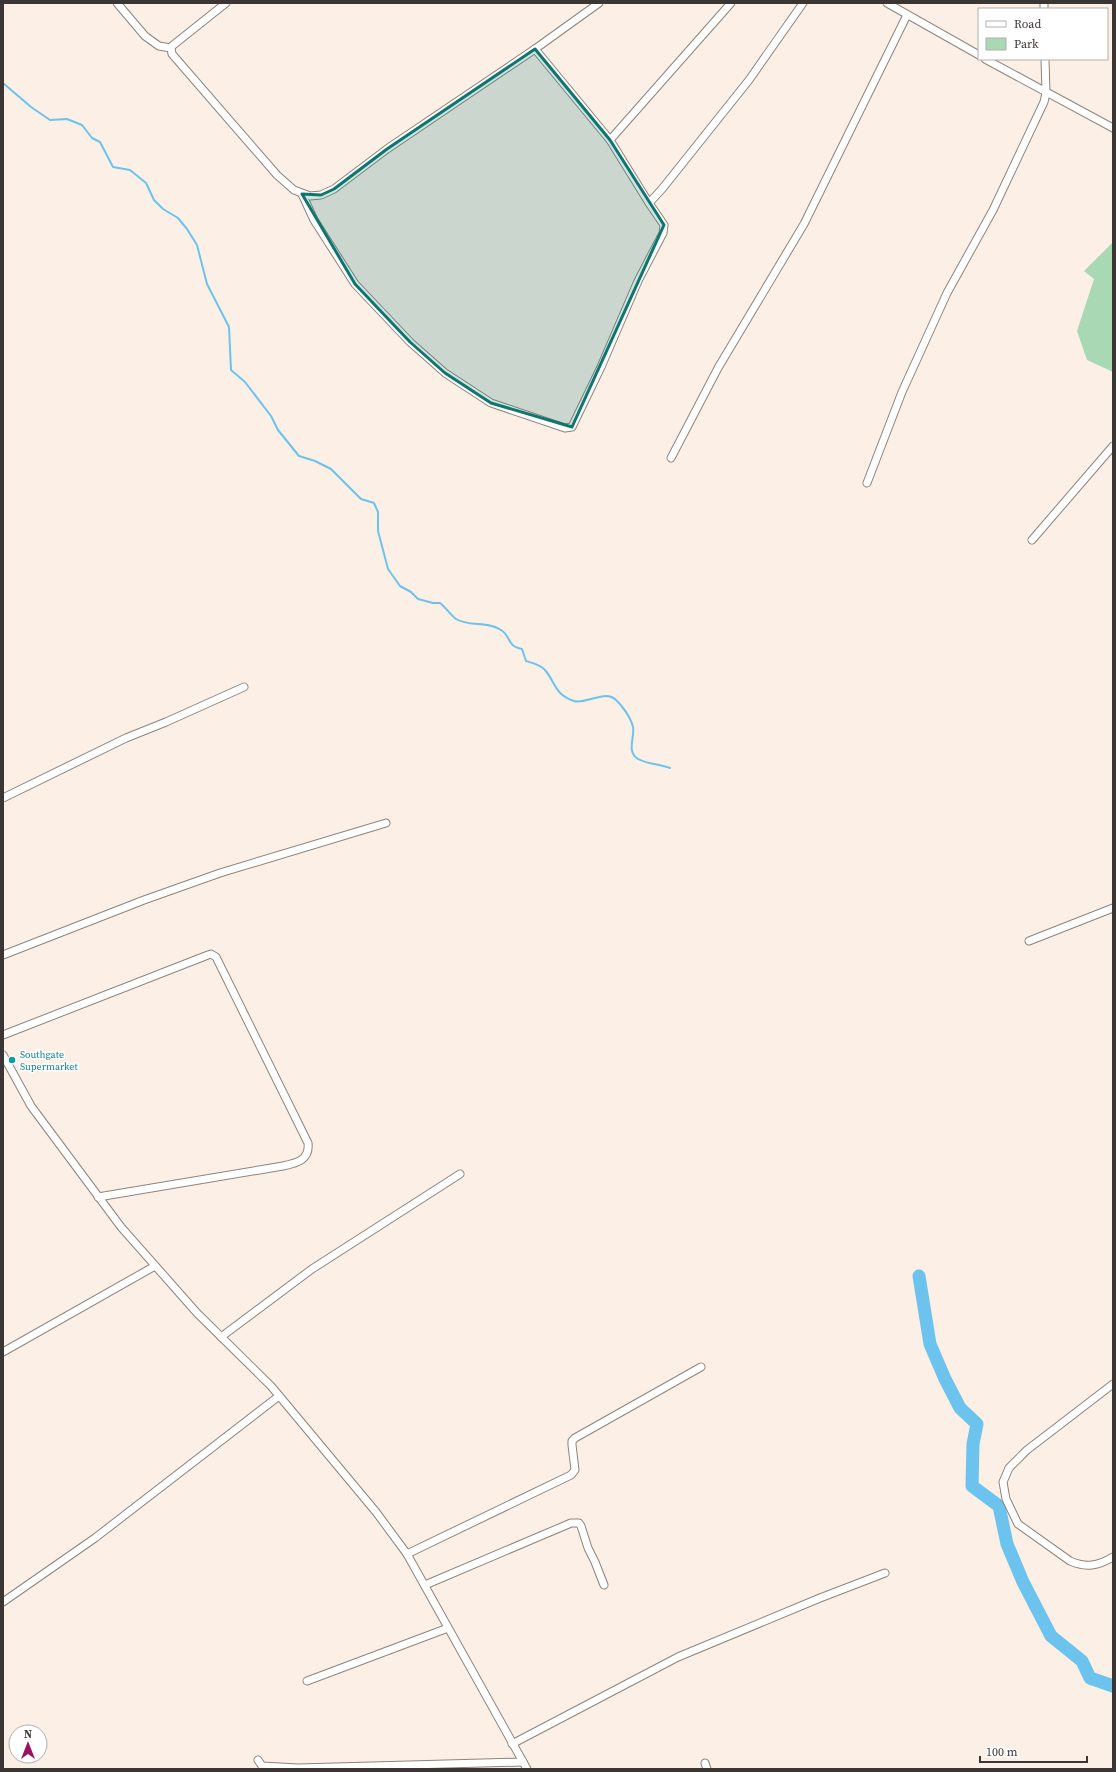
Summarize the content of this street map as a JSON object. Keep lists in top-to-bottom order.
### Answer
{
  "places": ["Southgate Supermarket"],
  "legend": ["Road", "Park"],
  "scale_bar": "100 m",
  "north": "top"
}
